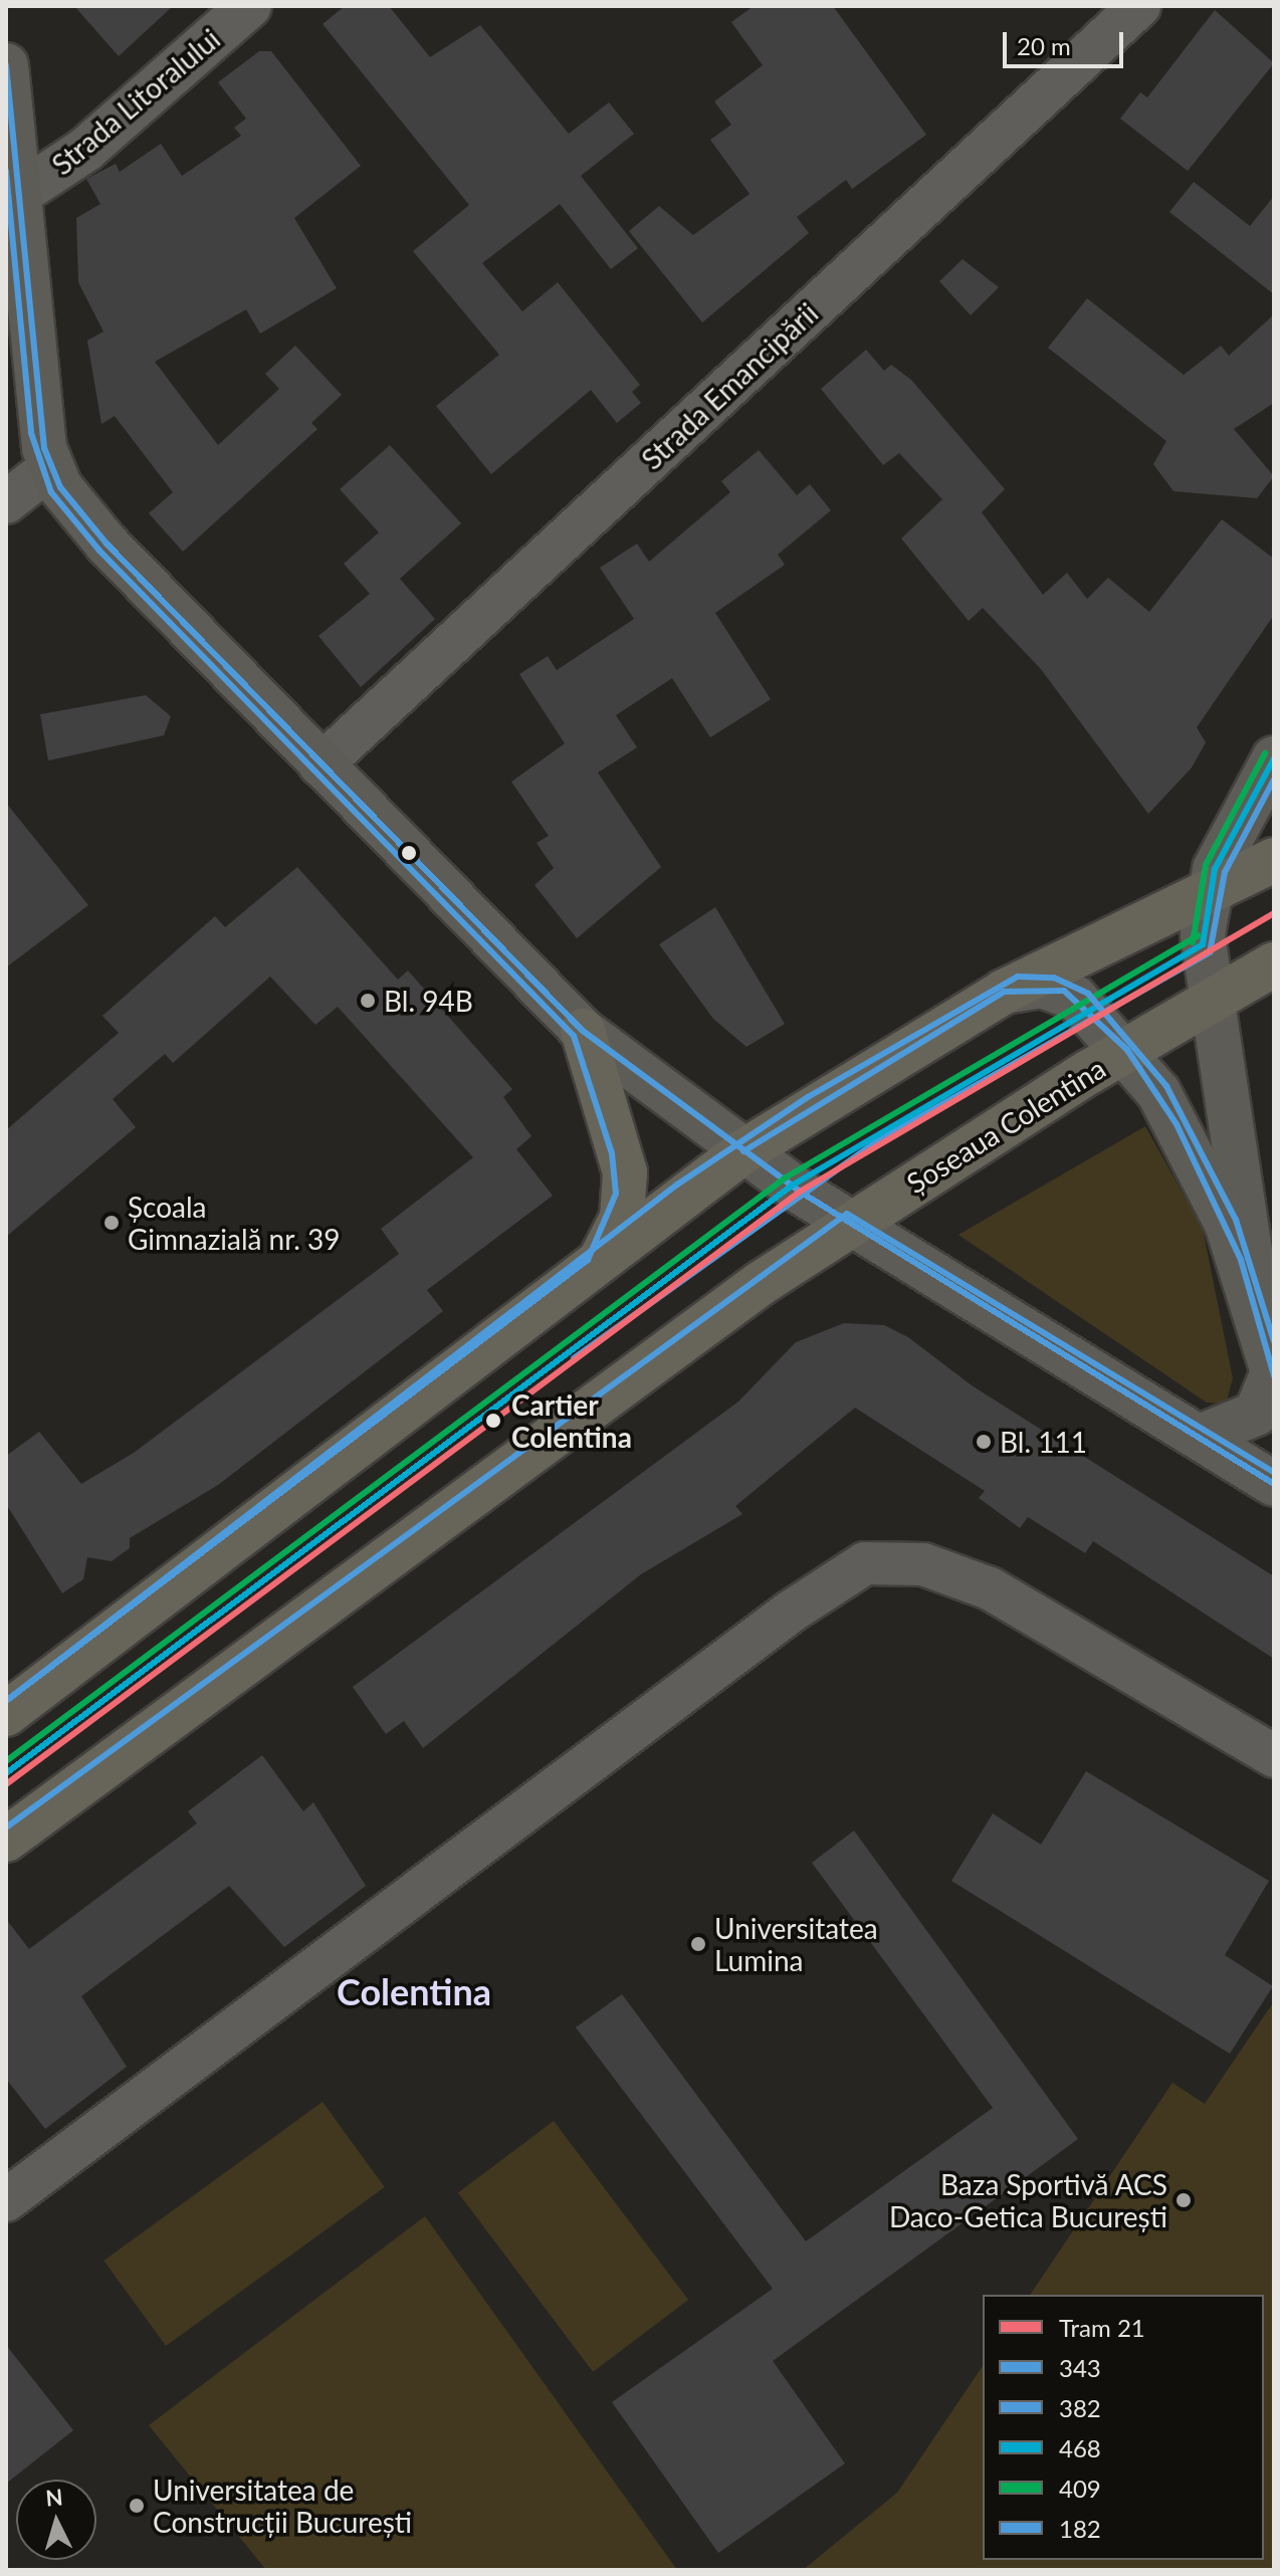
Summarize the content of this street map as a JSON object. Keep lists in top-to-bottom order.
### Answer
{
  "streets": {
    "main road": ["Șoseaua Colentina"],
    "street": ["Strada Litoralului", "Strada Emancipării"]
  },
  "districts": ["Colentina"],
  "places": [
    "Bl. 94B",
    "Școala Gimnazială nr. 39",
    "Cartier Colentina",
    "Bl. 111",
    "Universitatea Lumina",
    "Baza Sportivă ACS Daco-Getica București",
    "Universitatea de Construcții București"
  ],
  "lines": [
    "transit line 343",
    "transit line 382",
    "transit line 409",
    "transit line 468",
    "tram line 21",
    "transit line 182"
  ],
  "legend": [
    "Tram 21",
    "343",
    "382",
    "468",
    "409",
    "182"
  ],
  "scale_bar": "20 m",
  "north": "top"
}
